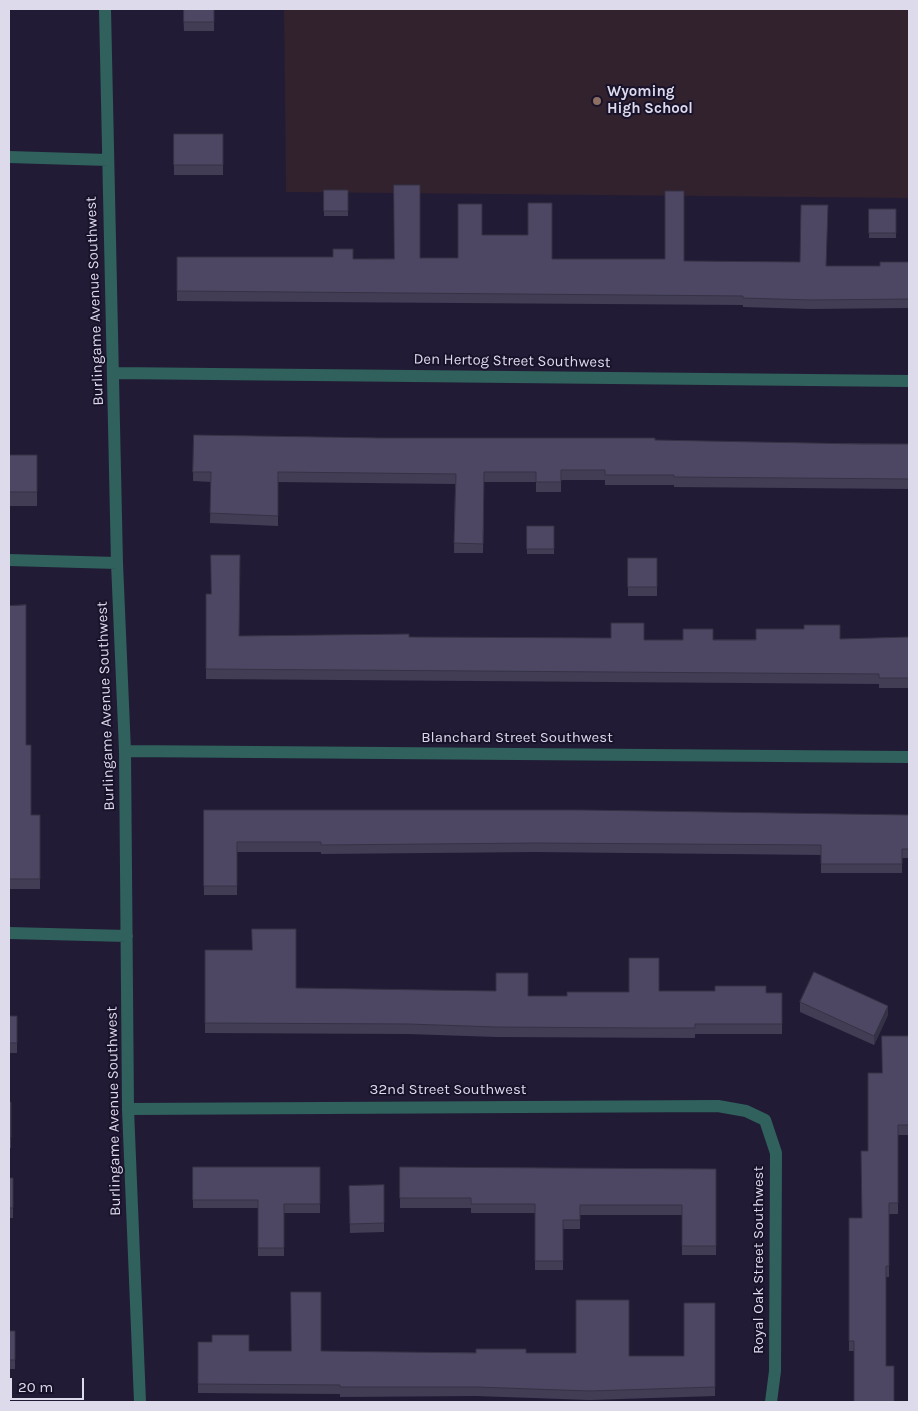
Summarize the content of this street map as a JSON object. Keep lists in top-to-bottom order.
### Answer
{
  "streets": {
    "street": [
      "Burlingame Avenue Southwest",
      "Den Hertog Street Southwest",
      "Blanchard Street Southwest",
      "32nd Street Southwest",
      "Royal Oak Street Southwest"
    ]
  },
  "crossings": [
    ["Burlingame Avenue Southwest", "Den Hertog Street Southwest"],
    ["Burlingame Avenue Southwest", "Blanchard Street Southwest"],
    ["Burlingame Avenue Southwest", "32nd Street Southwest"],
    ["32nd Street Southwest", "Royal Oak Street Southwest"]
  ],
  "places": ["Wyoming High School"],
  "scale_bar": "20 m"
}
